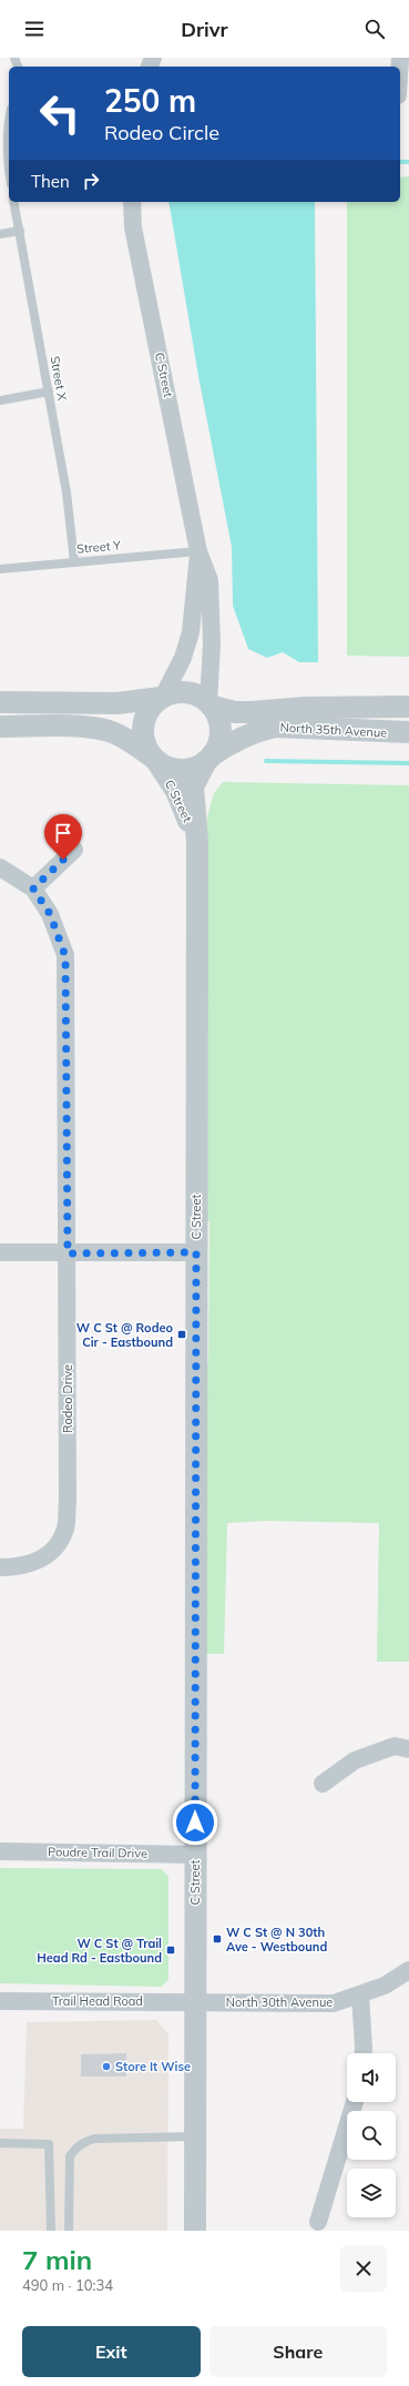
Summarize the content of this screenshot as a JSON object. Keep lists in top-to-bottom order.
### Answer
{
  "streets": {
    "street": [
      "C Street",
      "North 35th Avenue",
      "Rodeo Drive",
      "Poudre Trail Drive",
      "Trail Head Road",
      "North 30th Avenue"
    ],
    "lane": ["Street X", "Street Y"]
  },
  "crossings": [
    ["C Street", "Street Y"],
    ["C Street", "North 35th Avenue"],
    ["C Street", "Poudre Trail Drive"],
    ["C Street", "Trail Head Road"],
    ["C Street", "North 30th Avenue"],
    ["Street X", "Street Y"],
    ["Trail Head Road", "North 30th Avenue"]
  ],
  "places": {
    "transit": ["W C St @ Rodeo Cir - Eastbound", "W C St @ N 30th Ave - Westbound", "W C St @ Trail Head Rd - Eastbound"],
    "other": ["Store It Wise"]
  },
  "page": {
    "header": "Drivr",
    "turn": ["250 m", "Rodeo Circle"],
    "then": "Then",
    "heading": ["7 min", "490 m · 10:34"],
    "buttons": ["Exit", "Share"]
  }
}
